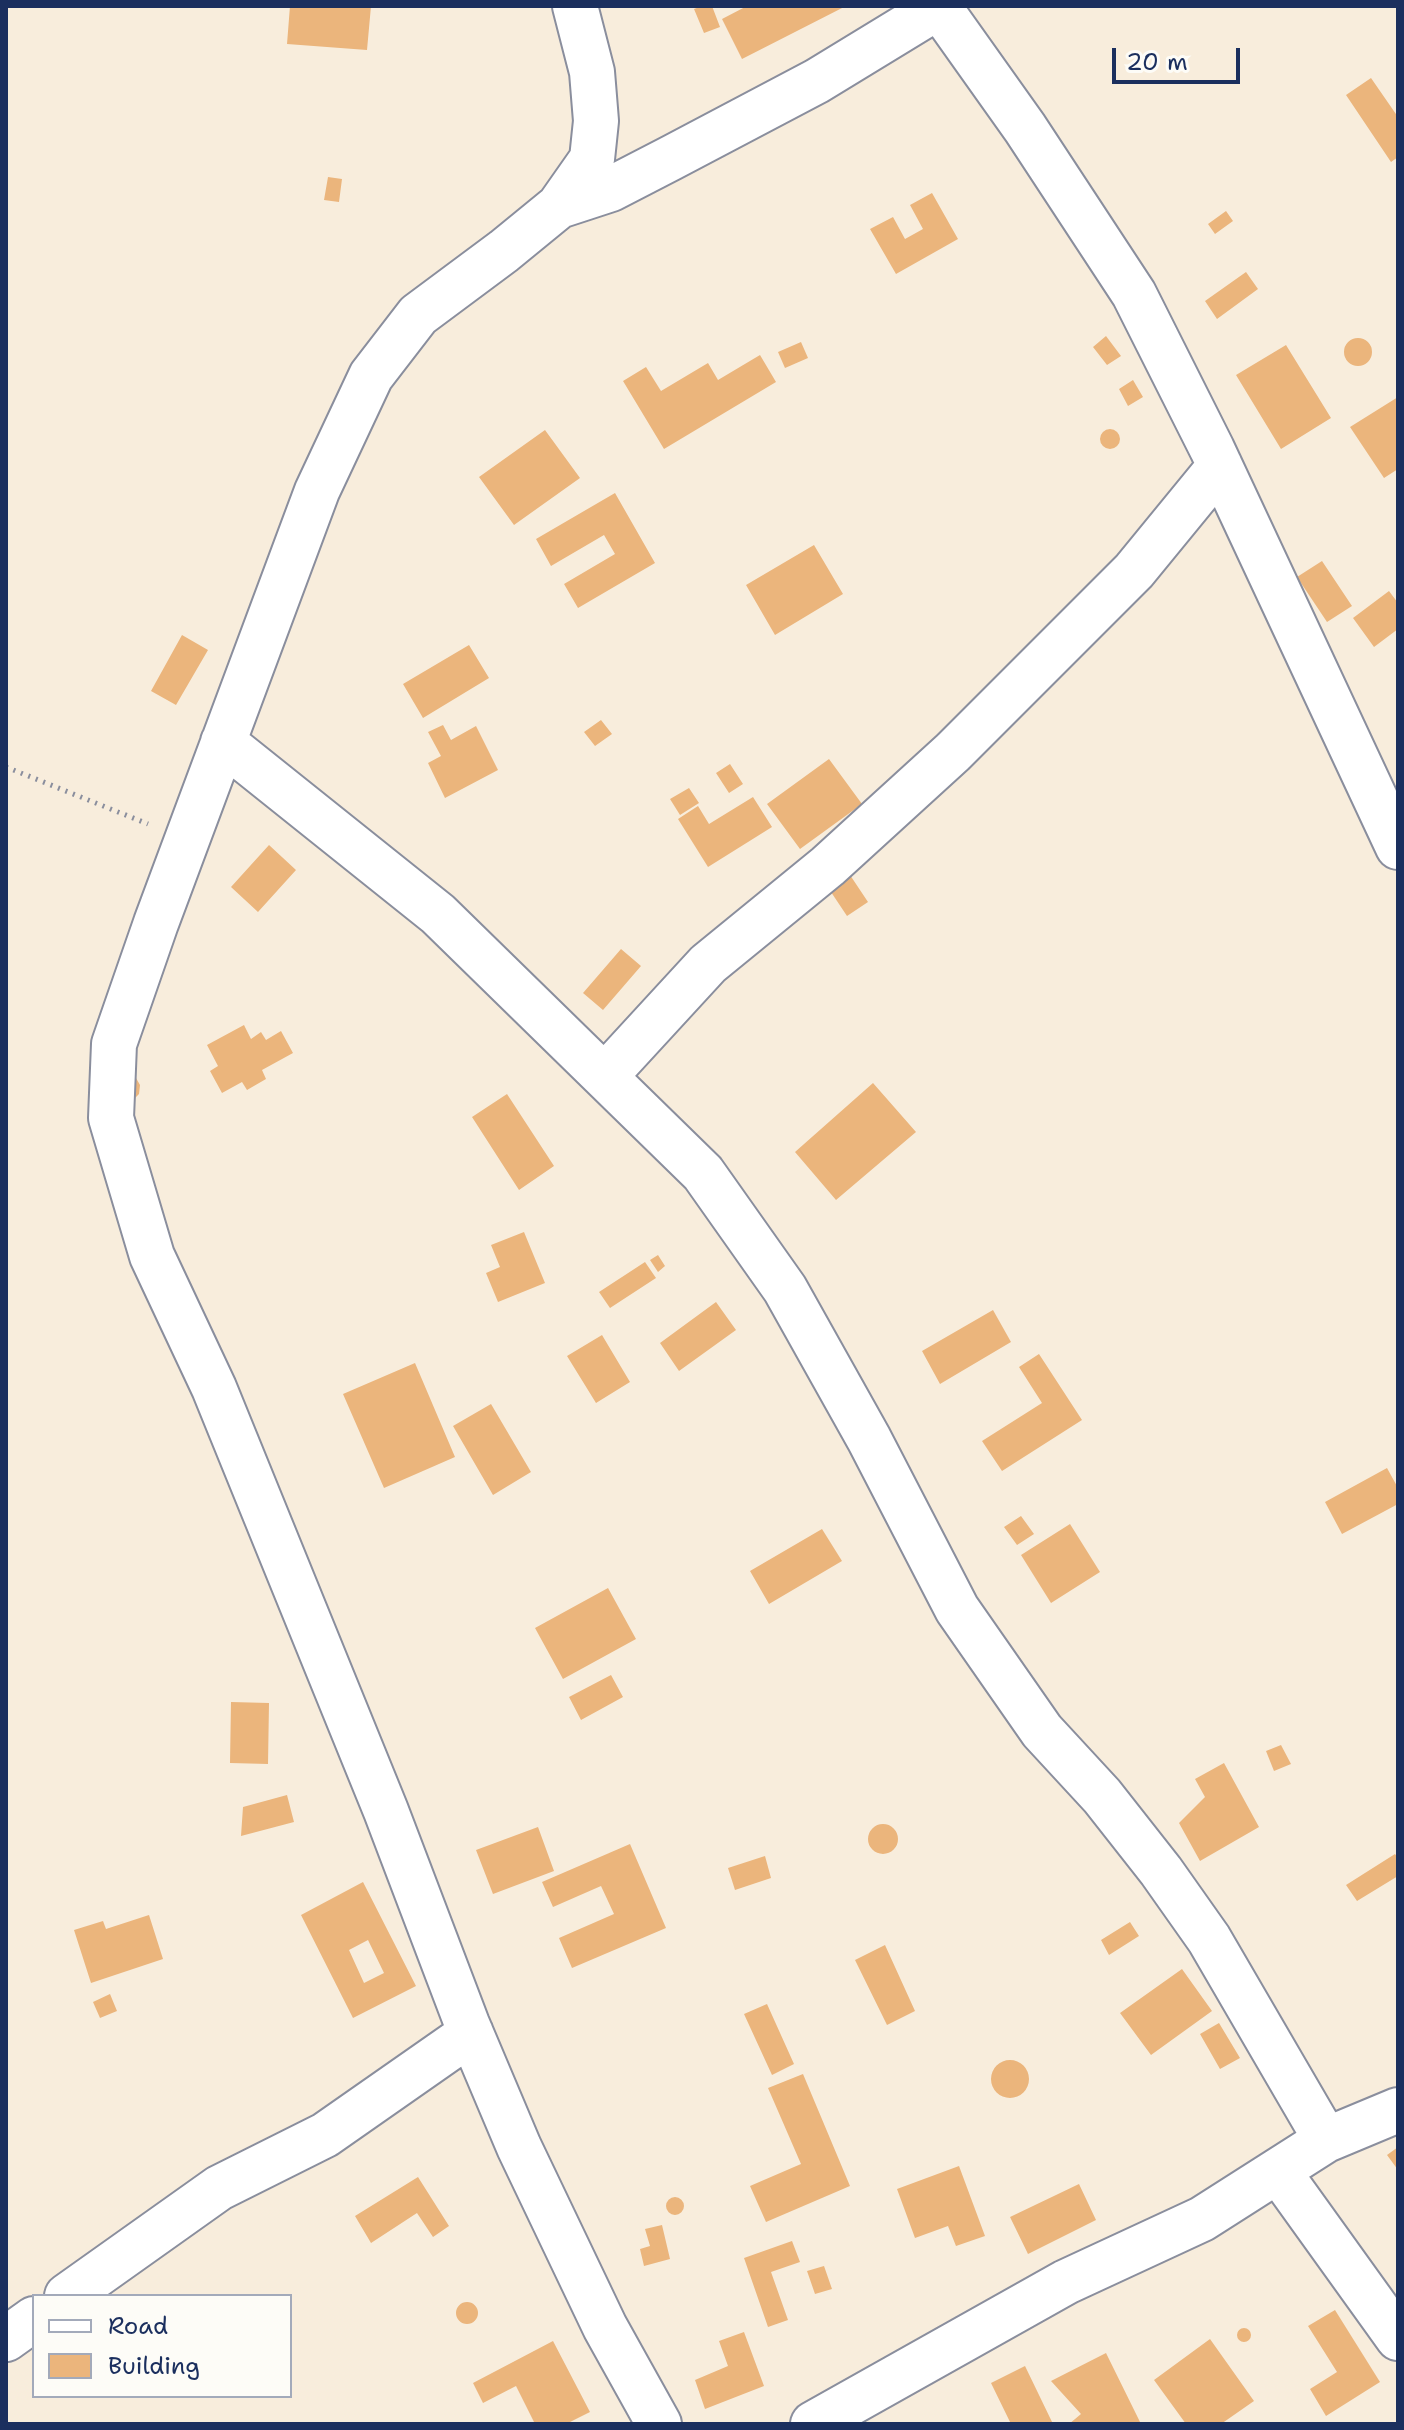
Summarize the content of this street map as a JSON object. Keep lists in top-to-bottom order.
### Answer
{
  "legend": ["Road", "Building"],
  "scale_bar": "20 m"
}
